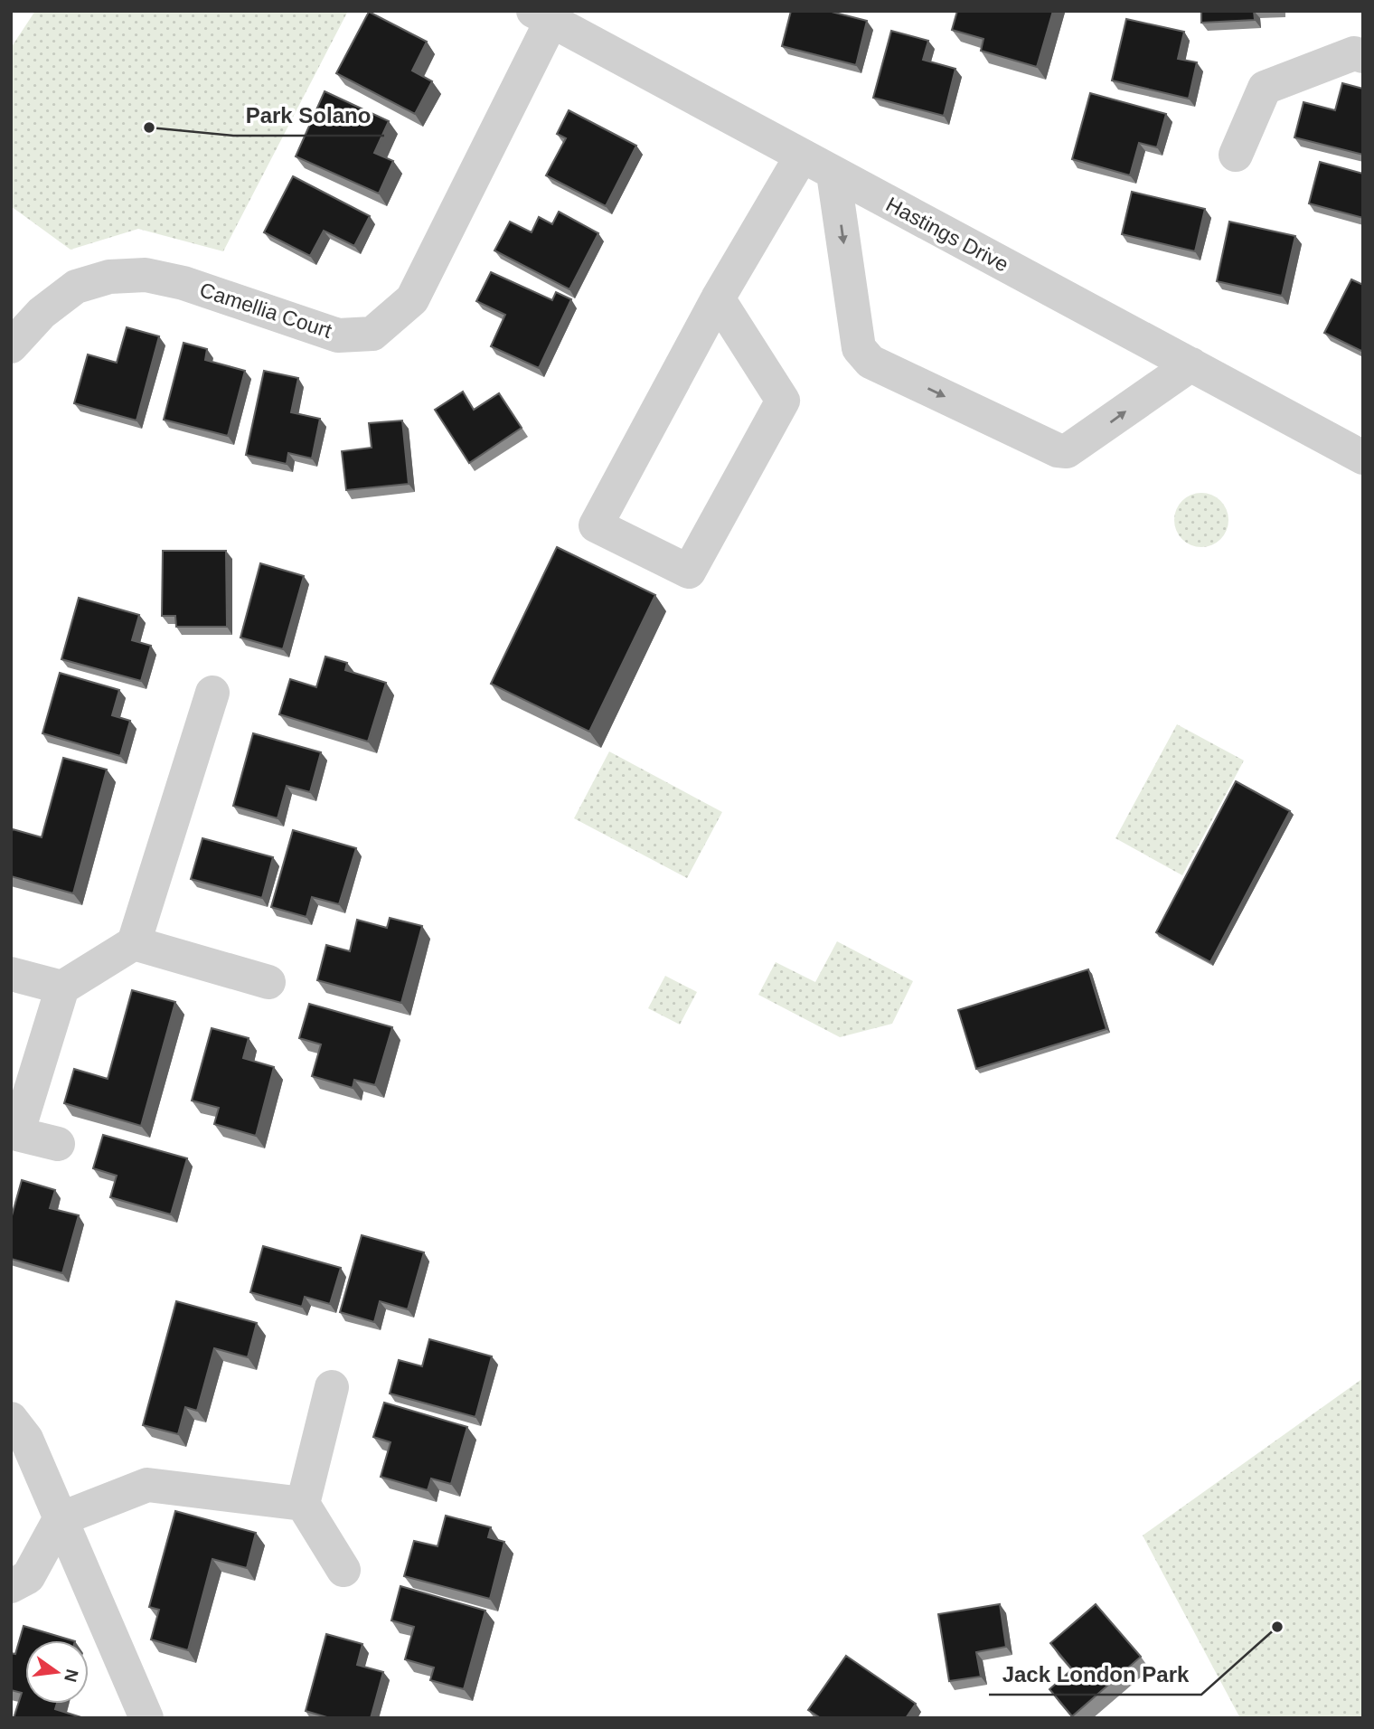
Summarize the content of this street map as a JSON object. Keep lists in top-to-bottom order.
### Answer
{
  "streets": {
    "street": ["Hastings Drive", "Camellia Court"]
  },
  "crossings": [
    ["Hastings Drive", "Camellia Court"]
  ],
  "places": ["Park Solano", "Jack London Park"],
  "north": "right"
}
